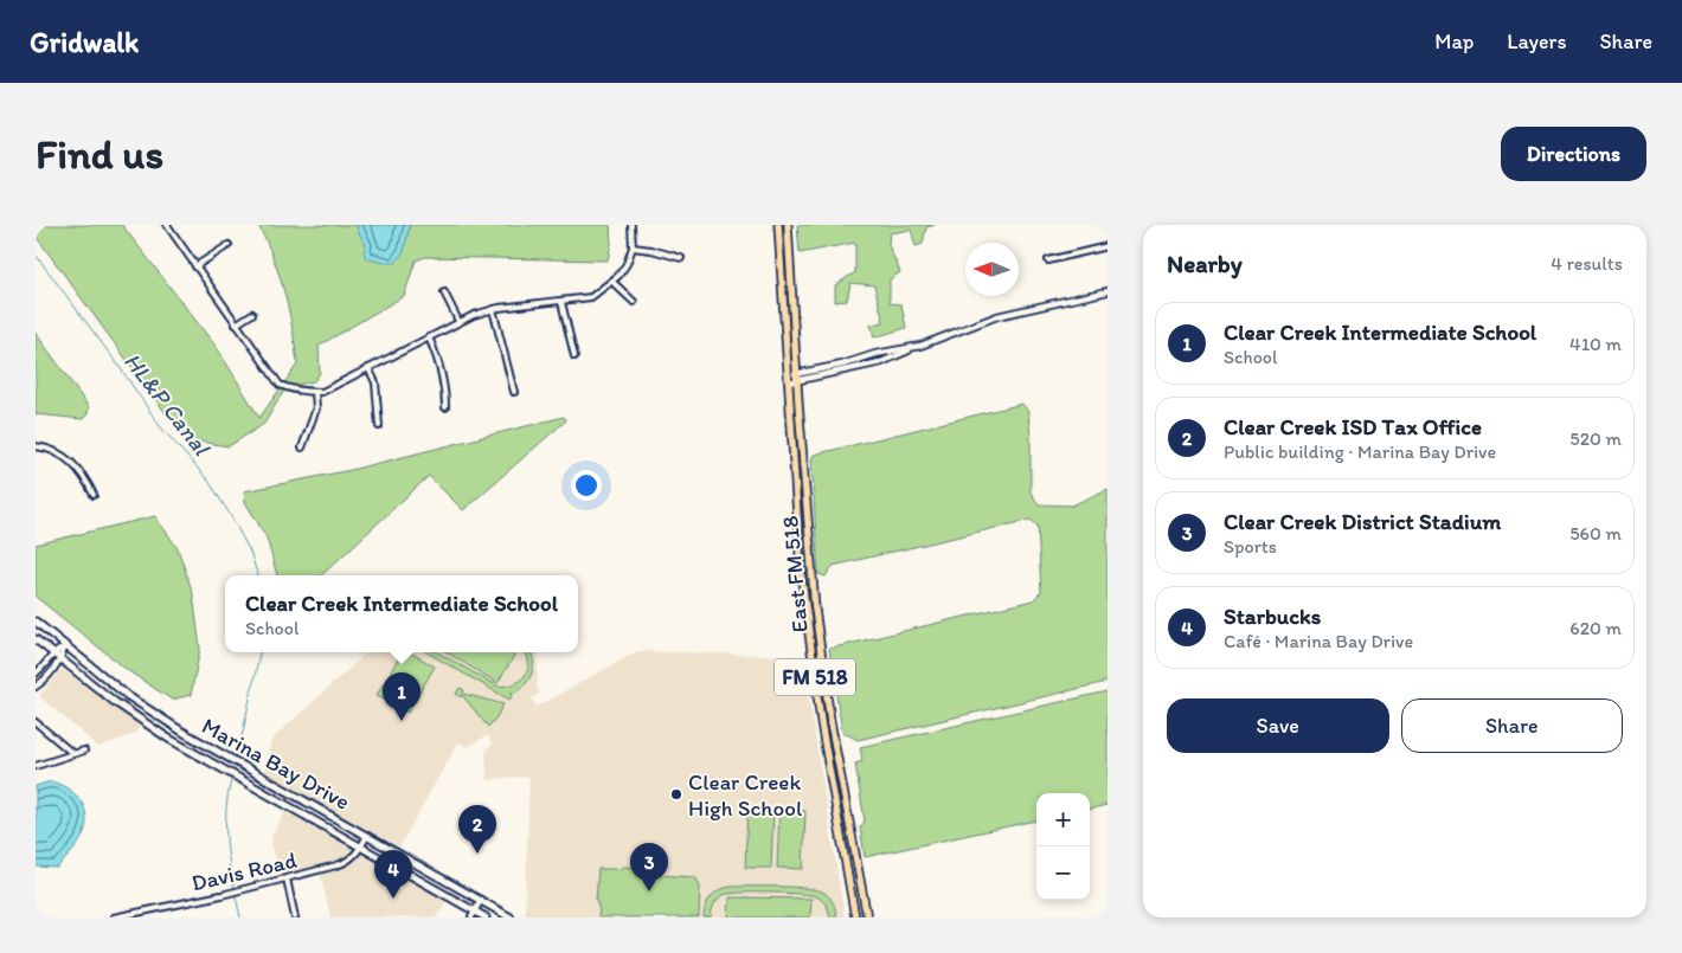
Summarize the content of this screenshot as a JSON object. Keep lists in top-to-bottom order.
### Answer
{
  "streets": {
    "main road": ["East FM 518", "FM 518", "Marina Bay Drive"],
    "street": ["Davis Road"]
  },
  "crossings": [
    ["Marina Bay Drive", "Davis Road"]
  ],
  "water": ["HL&P Canal"],
  "places": ["Clear Creek High School"],
  "north": "left",
  "page": {
    "header": "Gridwalk",
    "nav": ["Map", "Layers", "Share"],
    "buttons": [
      "Directions",
      ["Save", "Share"]
    ],
    "title": "Find us",
    "heading": ["Nearby", "4 results"],
    "list": [
      {
        "mark": "1",
        "name": "Clear Creek Intermediate School",
        "note": "School",
        "value": "410 m"
      },
      {
        "mark": "2",
        "name": "Clear Creek ISD Tax Office",
        "note": "Public building · Marina Bay Drive",
        "value": "520 m"
      },
      {
        "mark": "3",
        "name": "Clear Creek District Stadium",
        "note": "Sports",
        "value": "560 m"
      },
      {
        "mark": "4",
        "name": "Starbucks",
        "note": "Café · Marina Bay Drive",
        "value": "620 m"
      }
    ],
    "popup": ["Clear Creek Intermediate School", "School"],
    "pins": [
      "1",
      "2",
      "3",
      "4"
    ],
    "map_buttons": ["+", "−"]
  }
}
